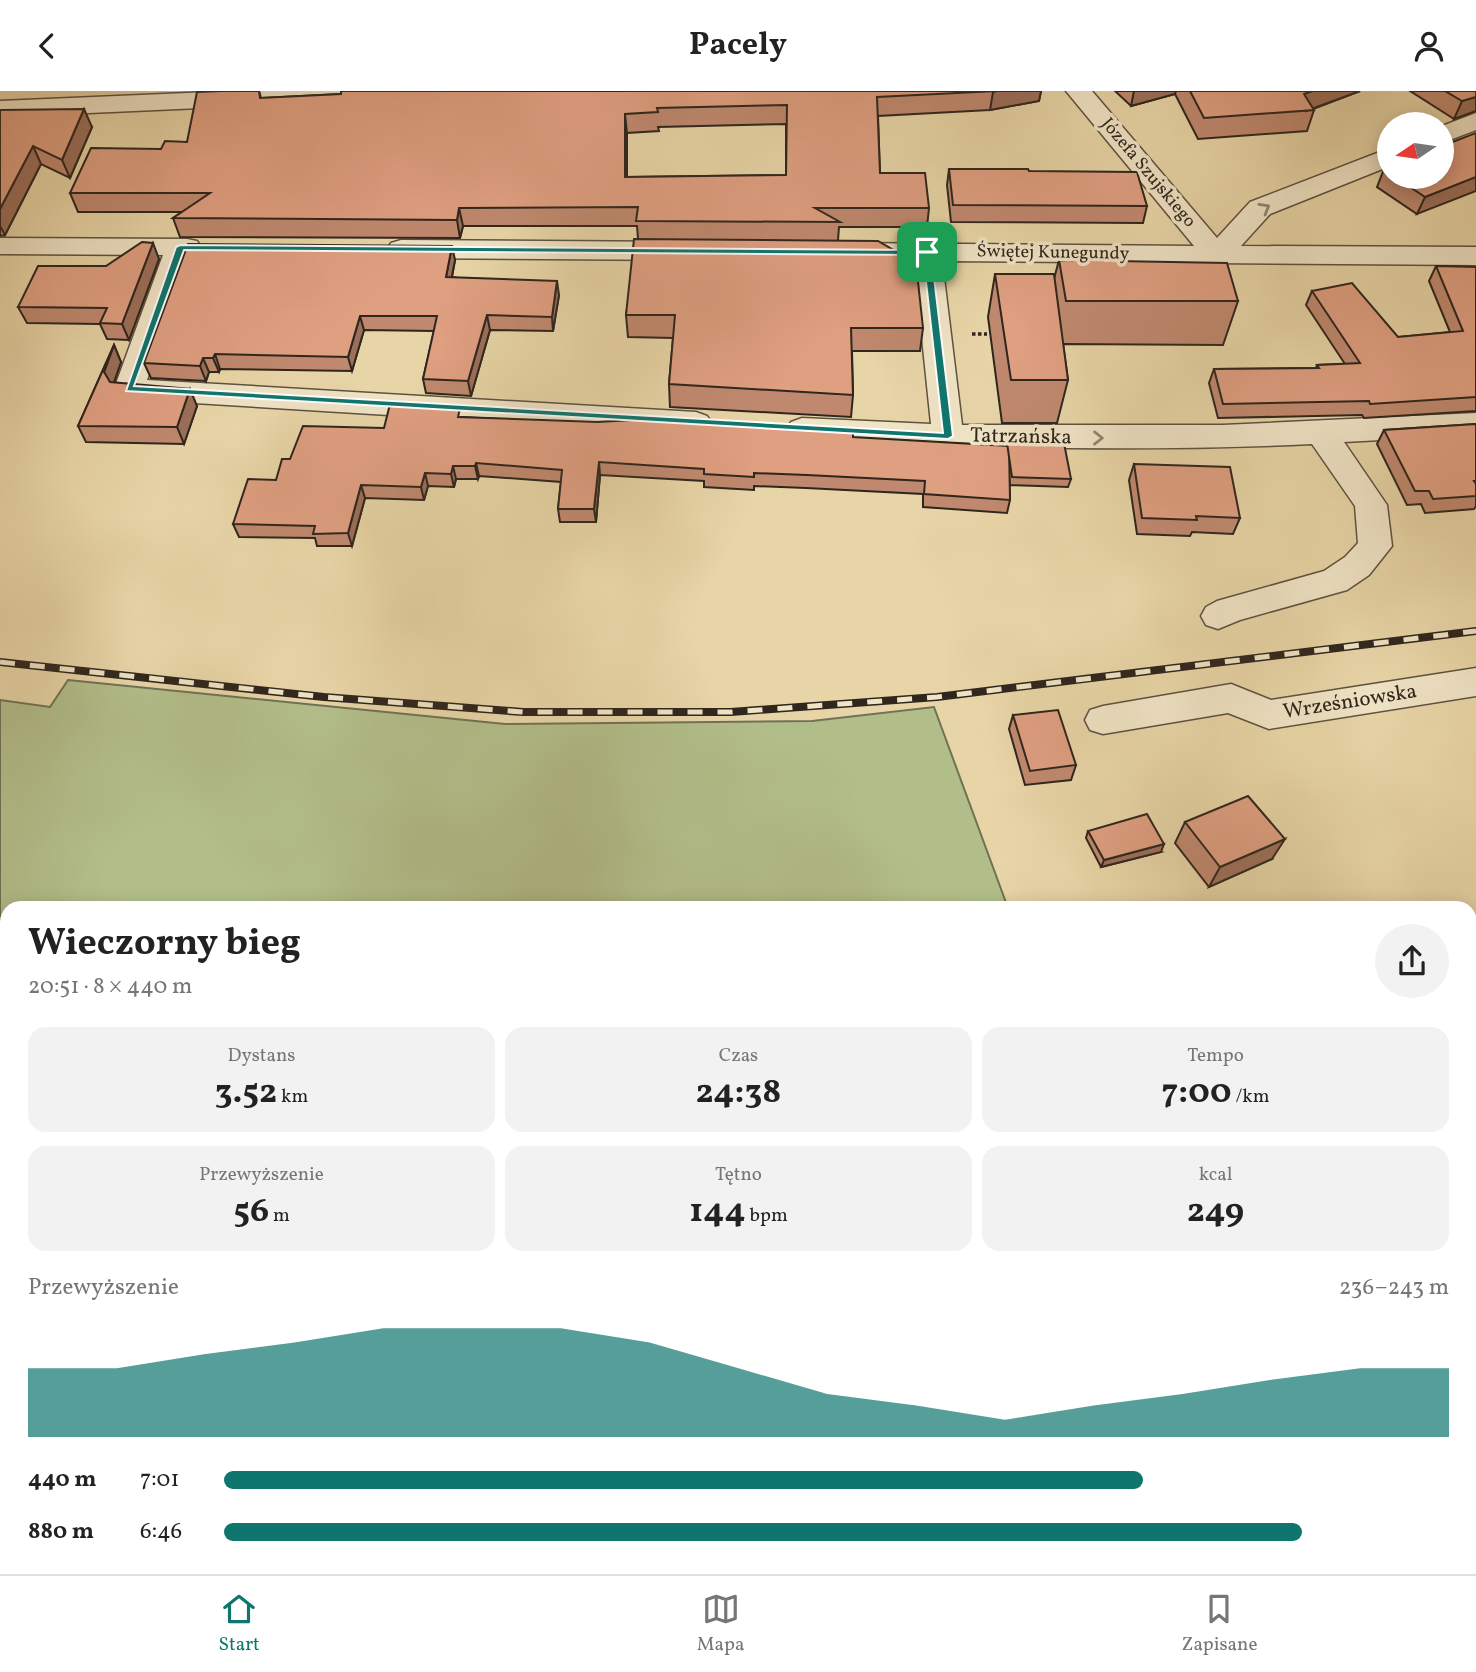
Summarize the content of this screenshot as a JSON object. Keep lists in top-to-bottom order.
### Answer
{
  "streets": {
    "street": [
      "Józefa Szujskiego",
      "Świętej Kunegundy",
      "Tatrzańska",
      "Wrześniowska"
    ]
  },
  "crossings": [
    ["Józefa Szujskiego", "Świętej Kunegundy"]
  ],
  "one_way": ["Tatrzańska"],
  "north": "left",
  "page": {
    "header": "Pacely",
    "heading": ["Wieczorny bieg", "20:51 · 8 × 440 m"],
    "stats": [
      ["Dystans", "3.52 km"],
      ["Czas", "24:38"],
      ["Tempo", "7:00 /km"],
      ["Przewyższenie", "56 m"],
      ["Tętno", "144 bpm"],
      ["kcal", "249"]
    ],
    "chart": ["Przewyższenie", "236–243 m"],
    "list": [
      {
        "name": "440 m",
        "note": "7:01"
      },
      {
        "name": "880 m",
        "note": "6:46"
      }
    ],
    "tabs": ["Start", "Mapa", "Zapisane"]
  }
}
